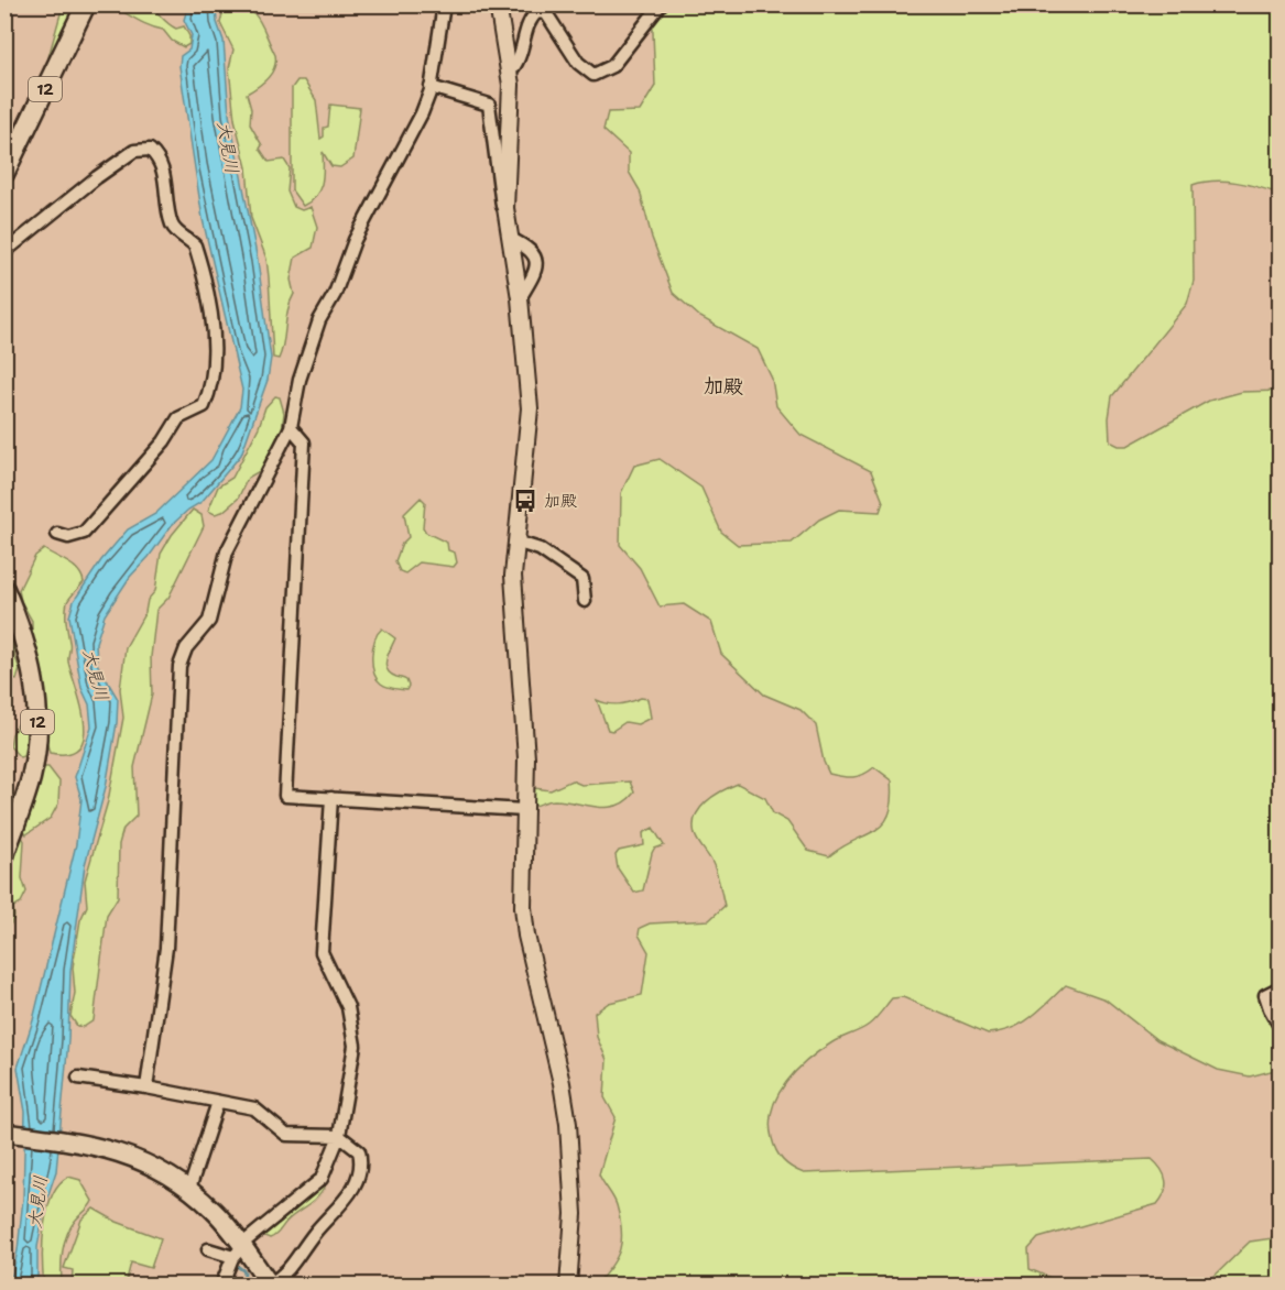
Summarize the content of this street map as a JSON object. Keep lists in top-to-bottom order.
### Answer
{
  "streets": {
    "main road": ["12"]
  },
  "districts": ["加殿"],
  "water": ["大見川"],
  "places": {
    "bus stop": ["加殿"]
  }
}
